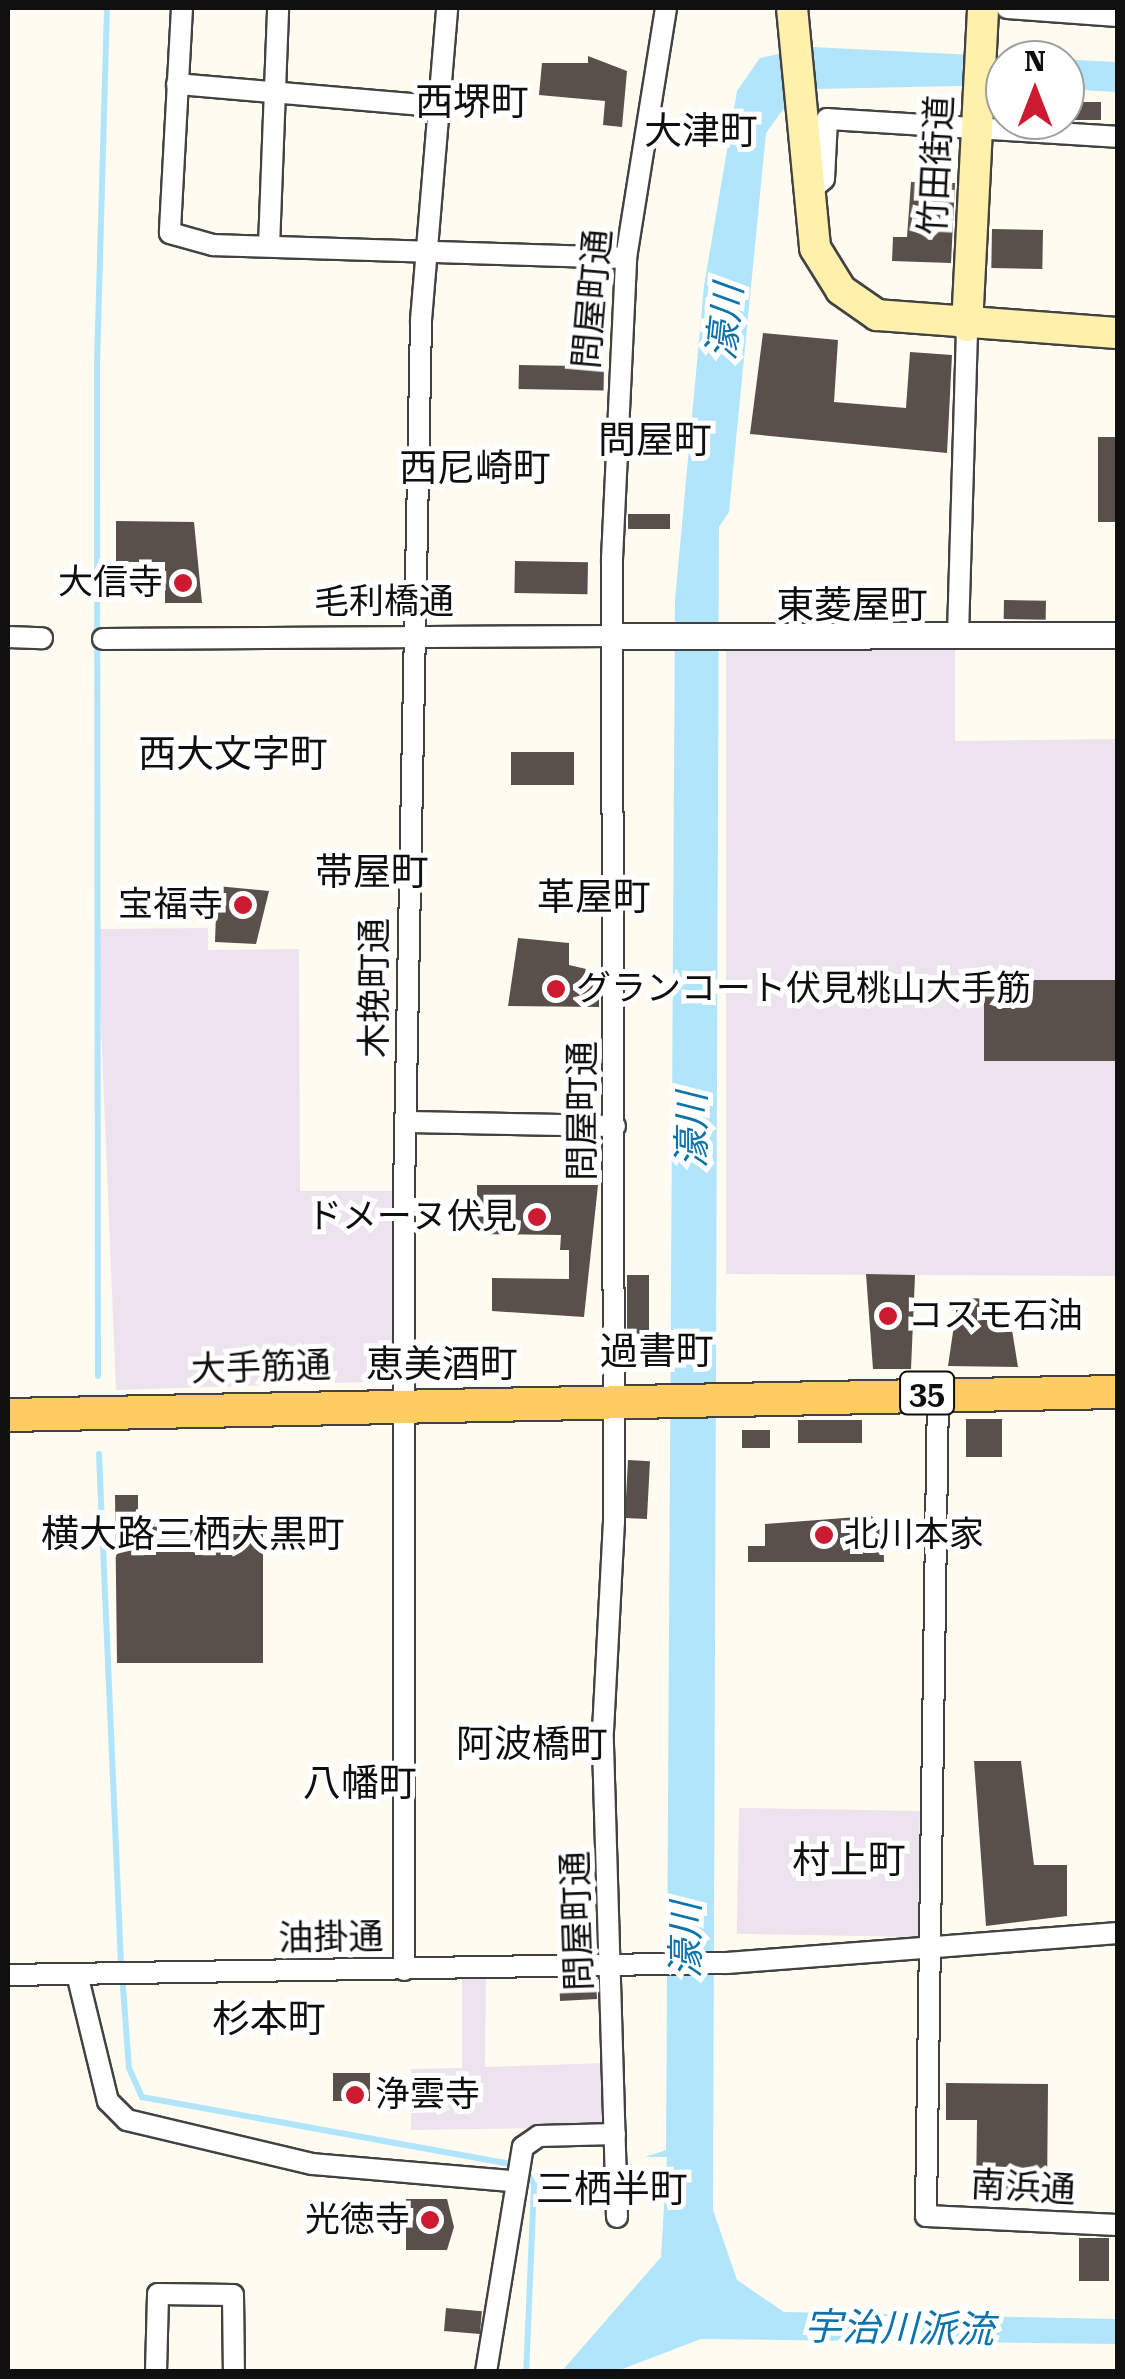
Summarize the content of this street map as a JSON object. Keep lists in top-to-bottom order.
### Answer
{
  "streets": {
    "main road": ["竹田街道", "大手筋通", "35"],
    "street": [
      "問屋町通",
      "毛利橋通",
      "木挽町通",
      "油掛通",
      "南浜通"
    ]
  },
  "crossings": [
    ["問屋町通", "毛利橋通"],
    ["問屋町通", "大手筋通"],
    ["問屋町通", "油掛通"],
    ["毛利橋通", "木挽町通"],
    ["木挽町通", "大手筋通"],
    ["木挽町通", "油掛通"],
    ["油掛通", "南浜通"]
  ],
  "districts": [
    "西堺町",
    "大津町",
    "問屋町",
    "西尼崎町",
    "東菱屋町",
    "西大文字町",
    "帯屋町",
    "革屋町",
    "過書町",
    "恵美酒町",
    "横大路三栖大黒町",
    "阿波橋町",
    "八幡町",
    "村上町",
    "杉本町",
    "三栖半町"
  ],
  "water": ["濠川", "宇治川派流"],
  "places": [
    "大信寺",
    "宝福寺",
    "グランコート伏見桃山大手筋",
    "ドメーヌ伏見",
    "コスモ石油",
    "北川本家",
    "浄雲寺",
    "光徳寺"
  ],
  "north": "top"
}
